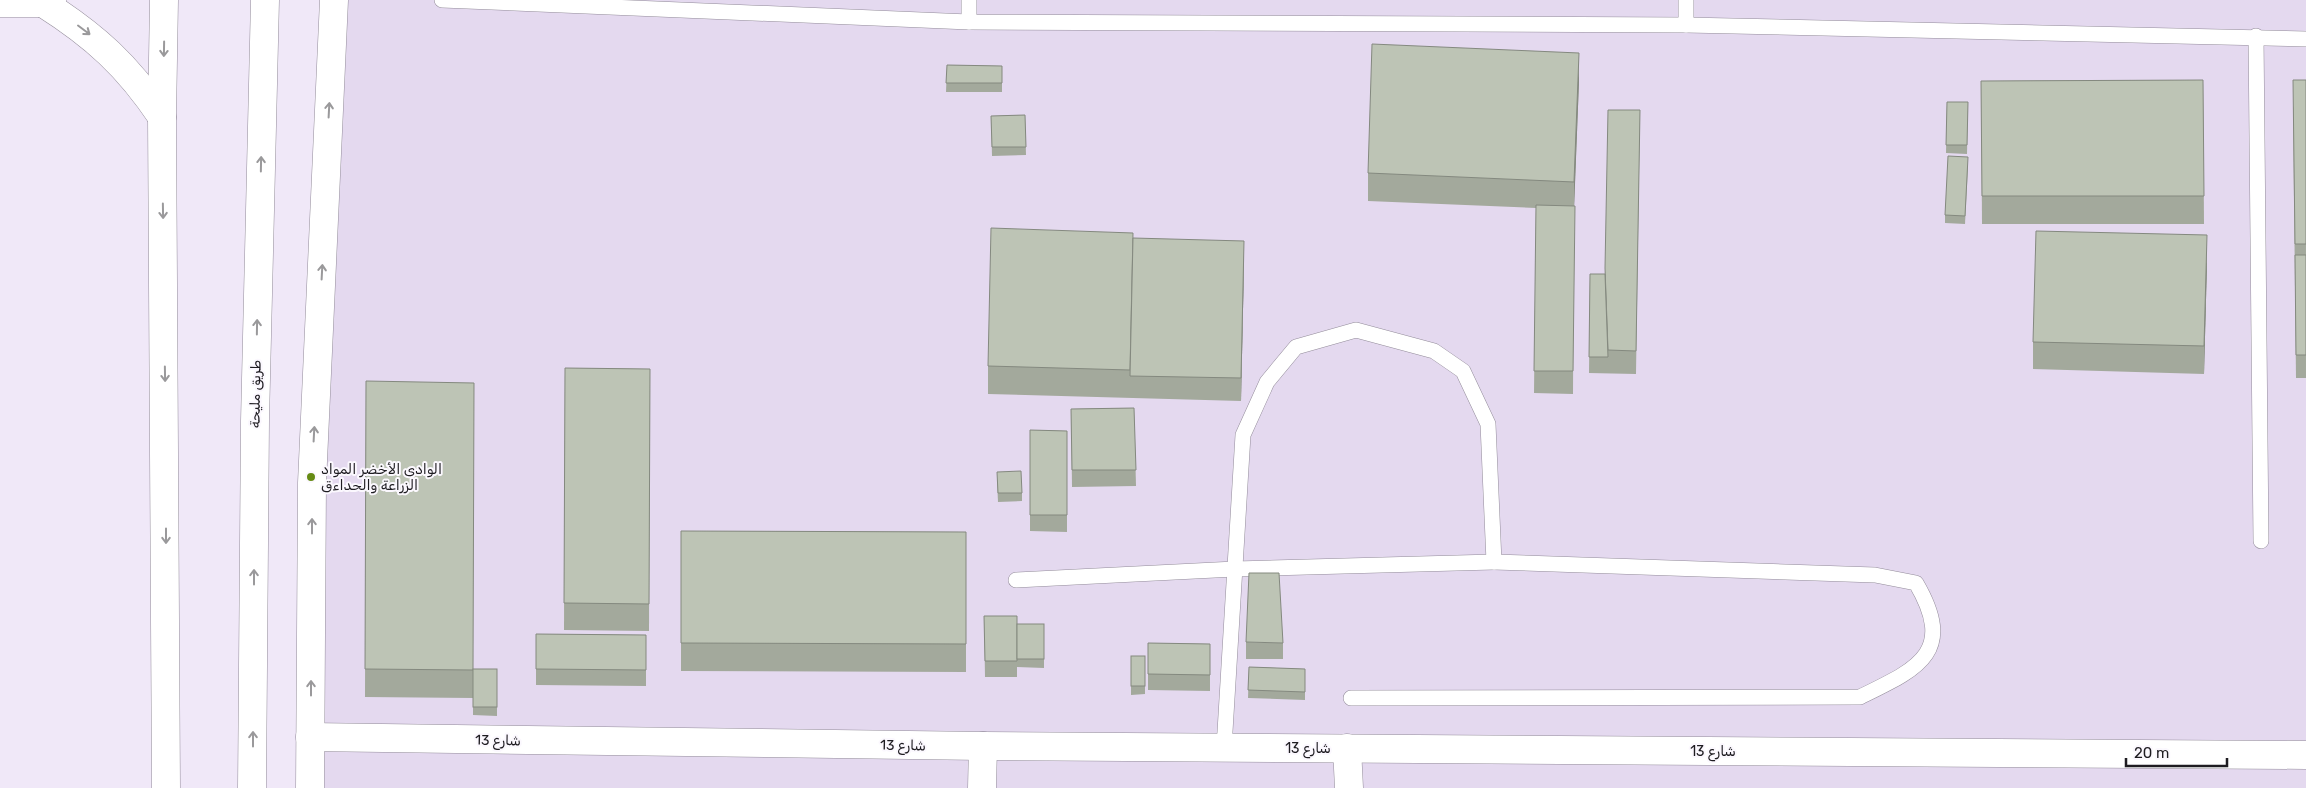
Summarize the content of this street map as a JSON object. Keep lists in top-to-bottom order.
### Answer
{
  "streets": {
    "street": ["طريق مليحة", "شارع 13"]
  },
  "places": ["الوادى الأخضر المواد الزراعة والحداءق"],
  "scale_bar": "20 m"
}
